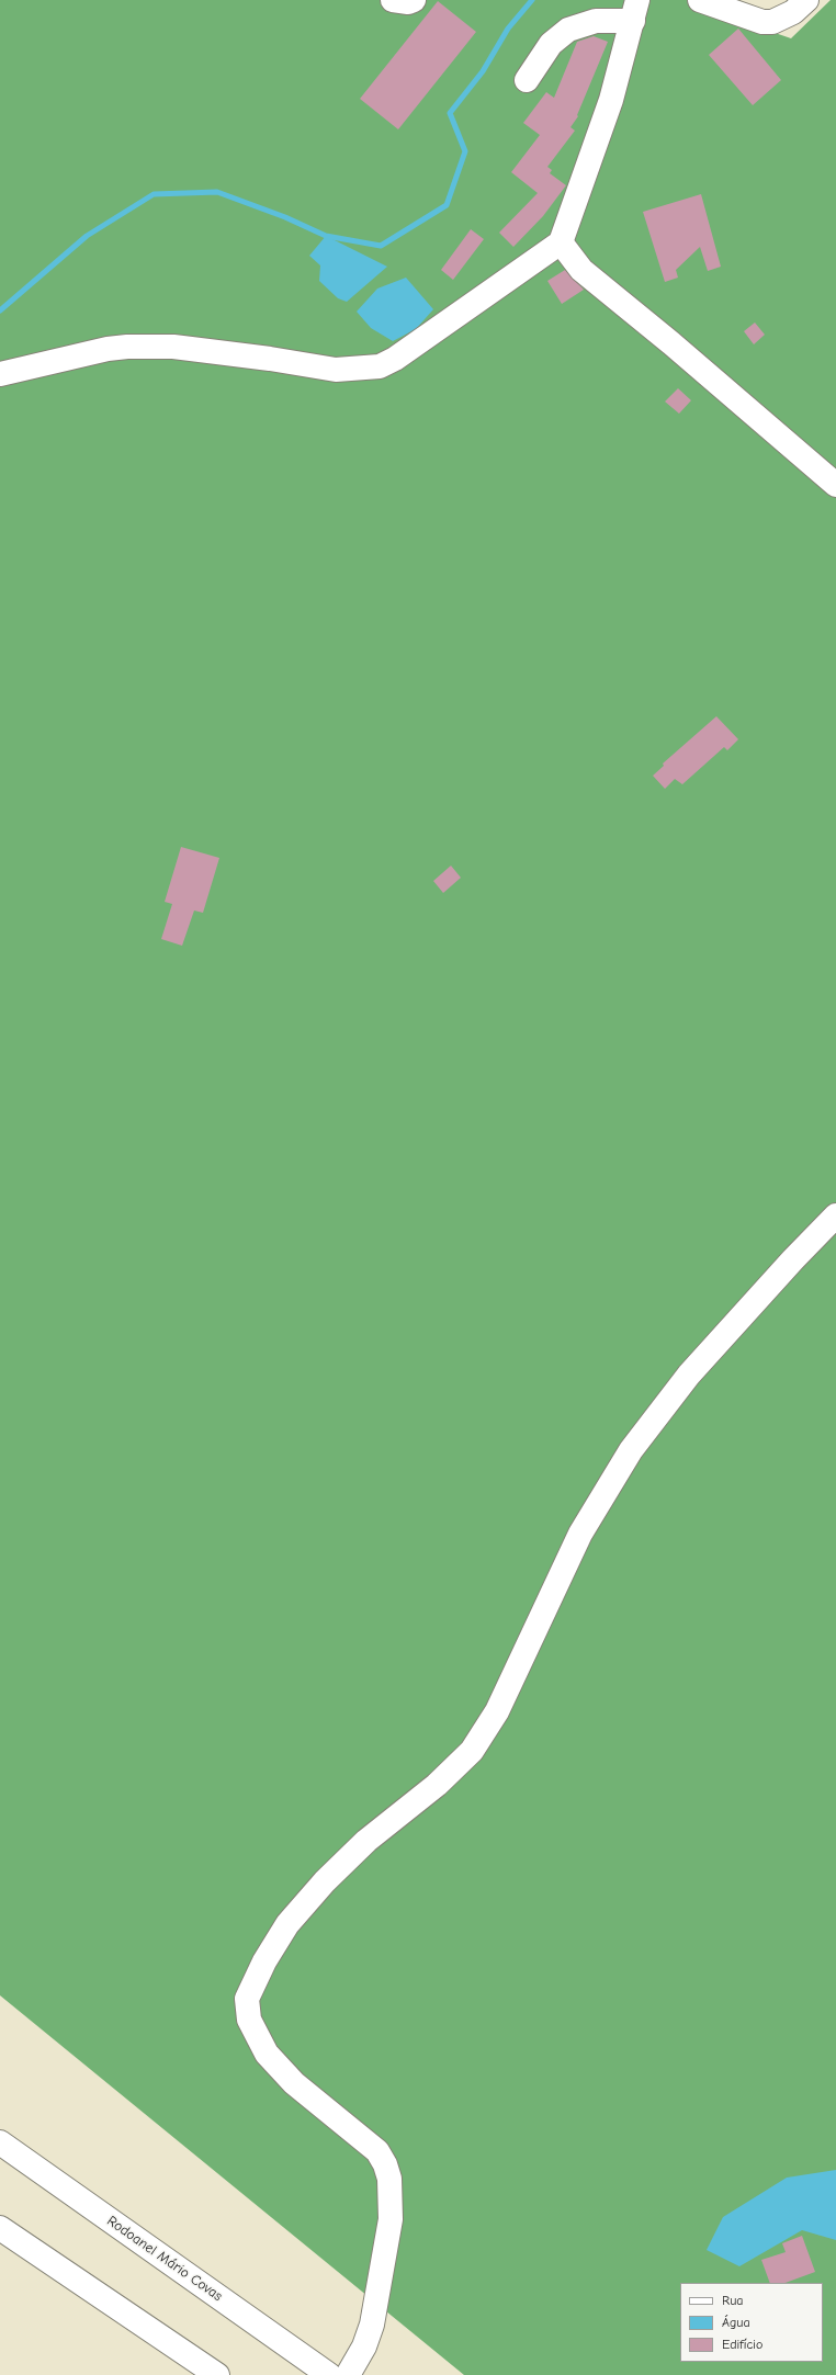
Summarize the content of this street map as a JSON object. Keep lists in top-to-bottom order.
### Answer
{
  "streets": {
    "main road": ["Rodoanel Mário Covas"]
  },
  "legend": ["Rua", "Água", "Edifício"]
}
